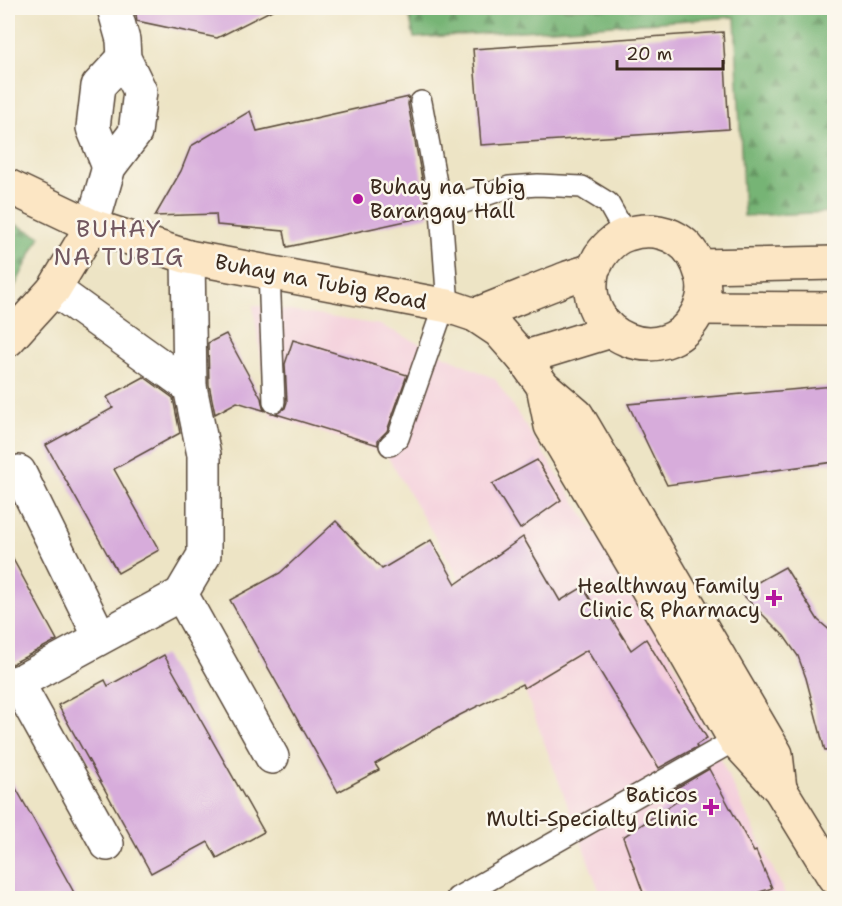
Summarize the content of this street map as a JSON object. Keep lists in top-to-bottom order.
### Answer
{
  "streets": {
    "main road": ["Buhay na Tubig Road"]
  },
  "districts": ["BUHAY NA TUBIG"],
  "places": {
    "other": ["Buhay na Tubig Barangay Hall"],
    "health": ["Healthway Family Clinic & Pharmacy", "Baticos Multi-Specialty Clinic"]
  },
  "scale_bar": "20 m"
}
